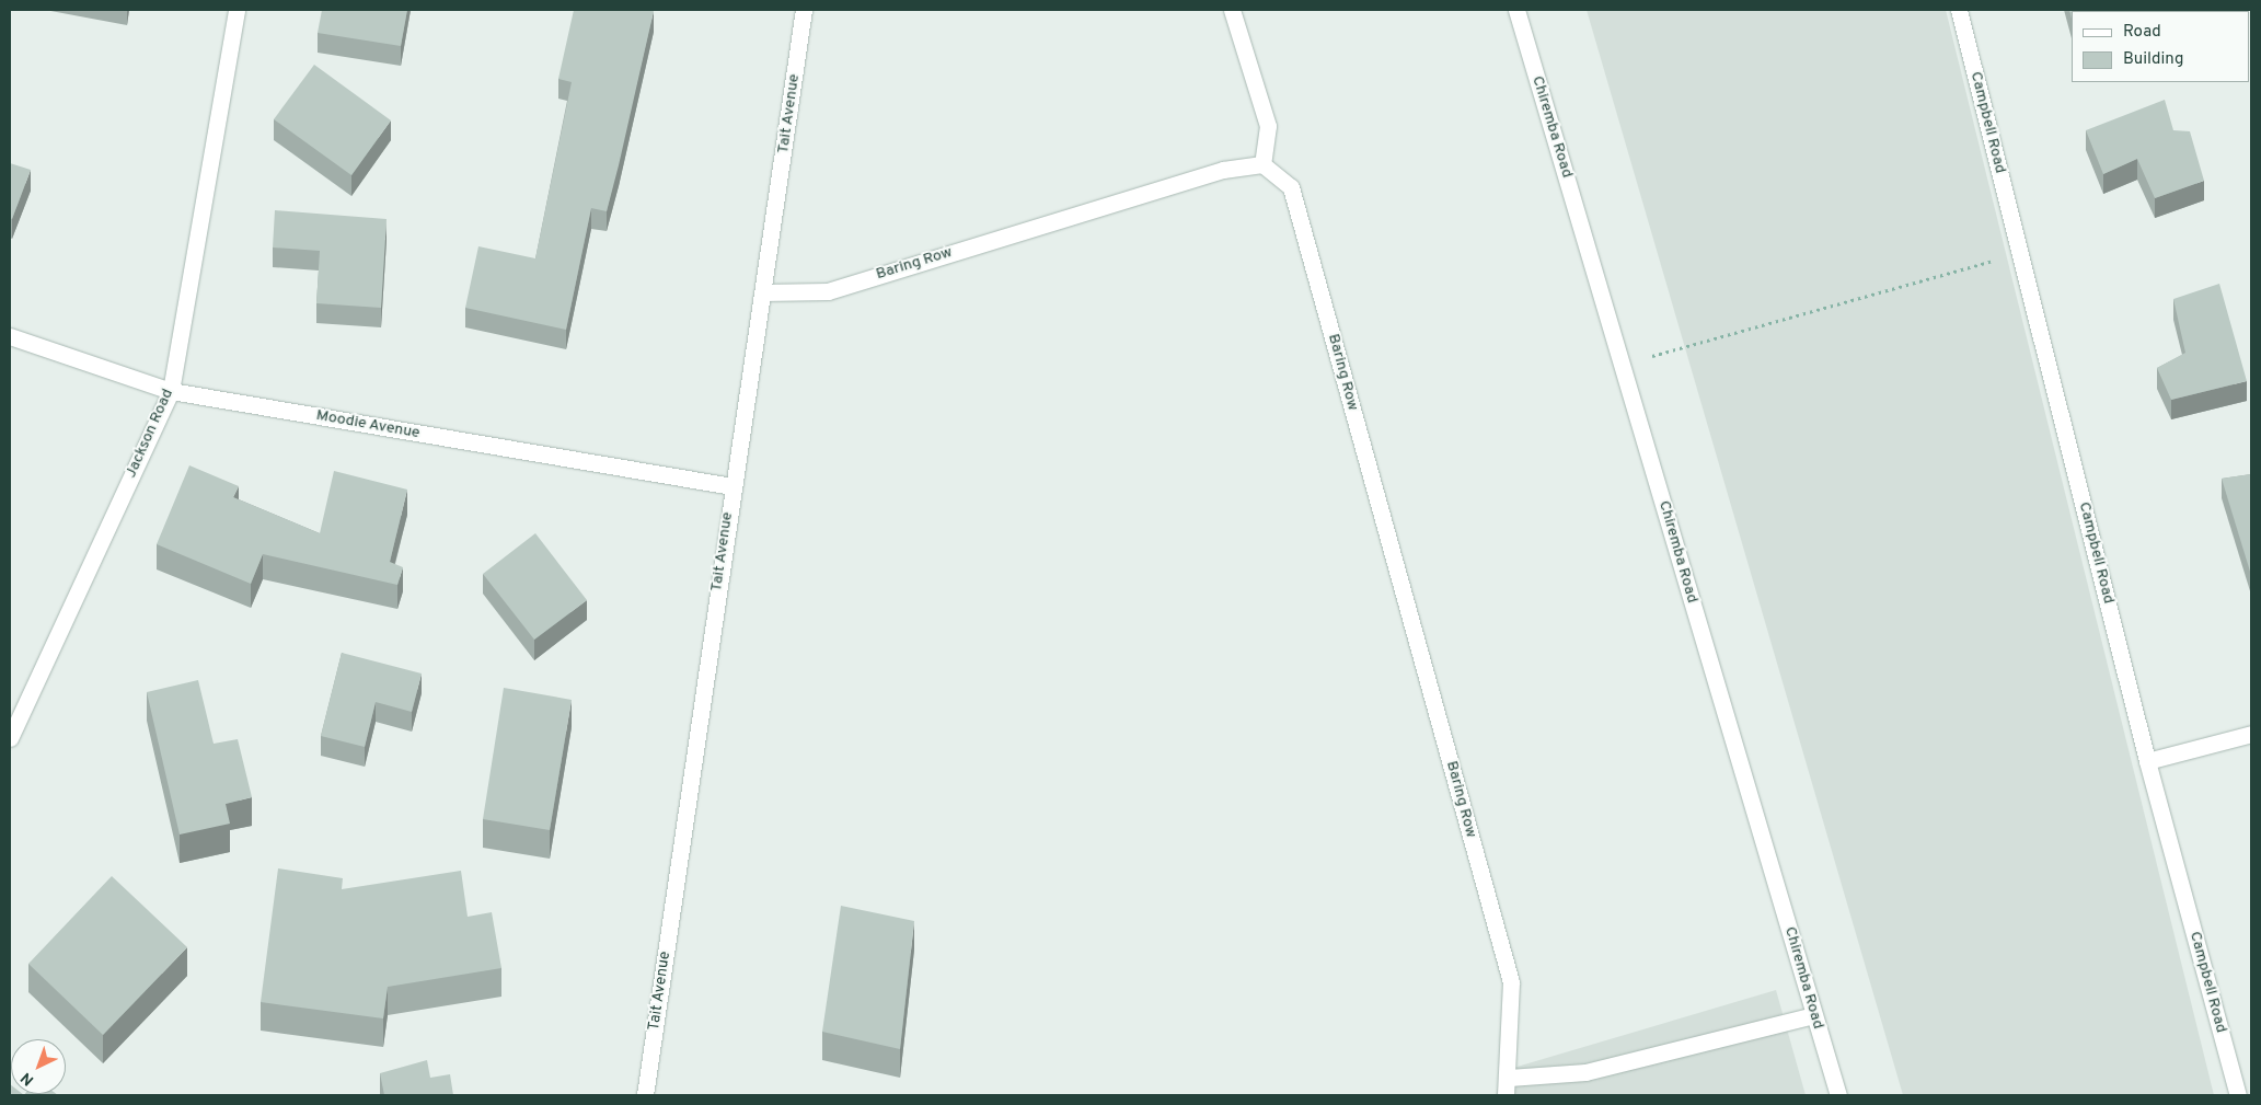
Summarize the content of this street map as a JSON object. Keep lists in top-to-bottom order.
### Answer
{
  "streets": {
    "street": [
      "Tait Avenue",
      "Campbell Road",
      "Chiremba Road",
      "Baring Row",
      "Moodie Avenue",
      "Jackson Road"
    ]
  },
  "crossings": [
    ["Tait Avenue", "Baring Row"],
    ["Tait Avenue", "Moodie Avenue"],
    ["Moodie Avenue", "Jackson Road"]
  ],
  "legend": ["Road", "Building"],
  "north": "bottom left"
}
